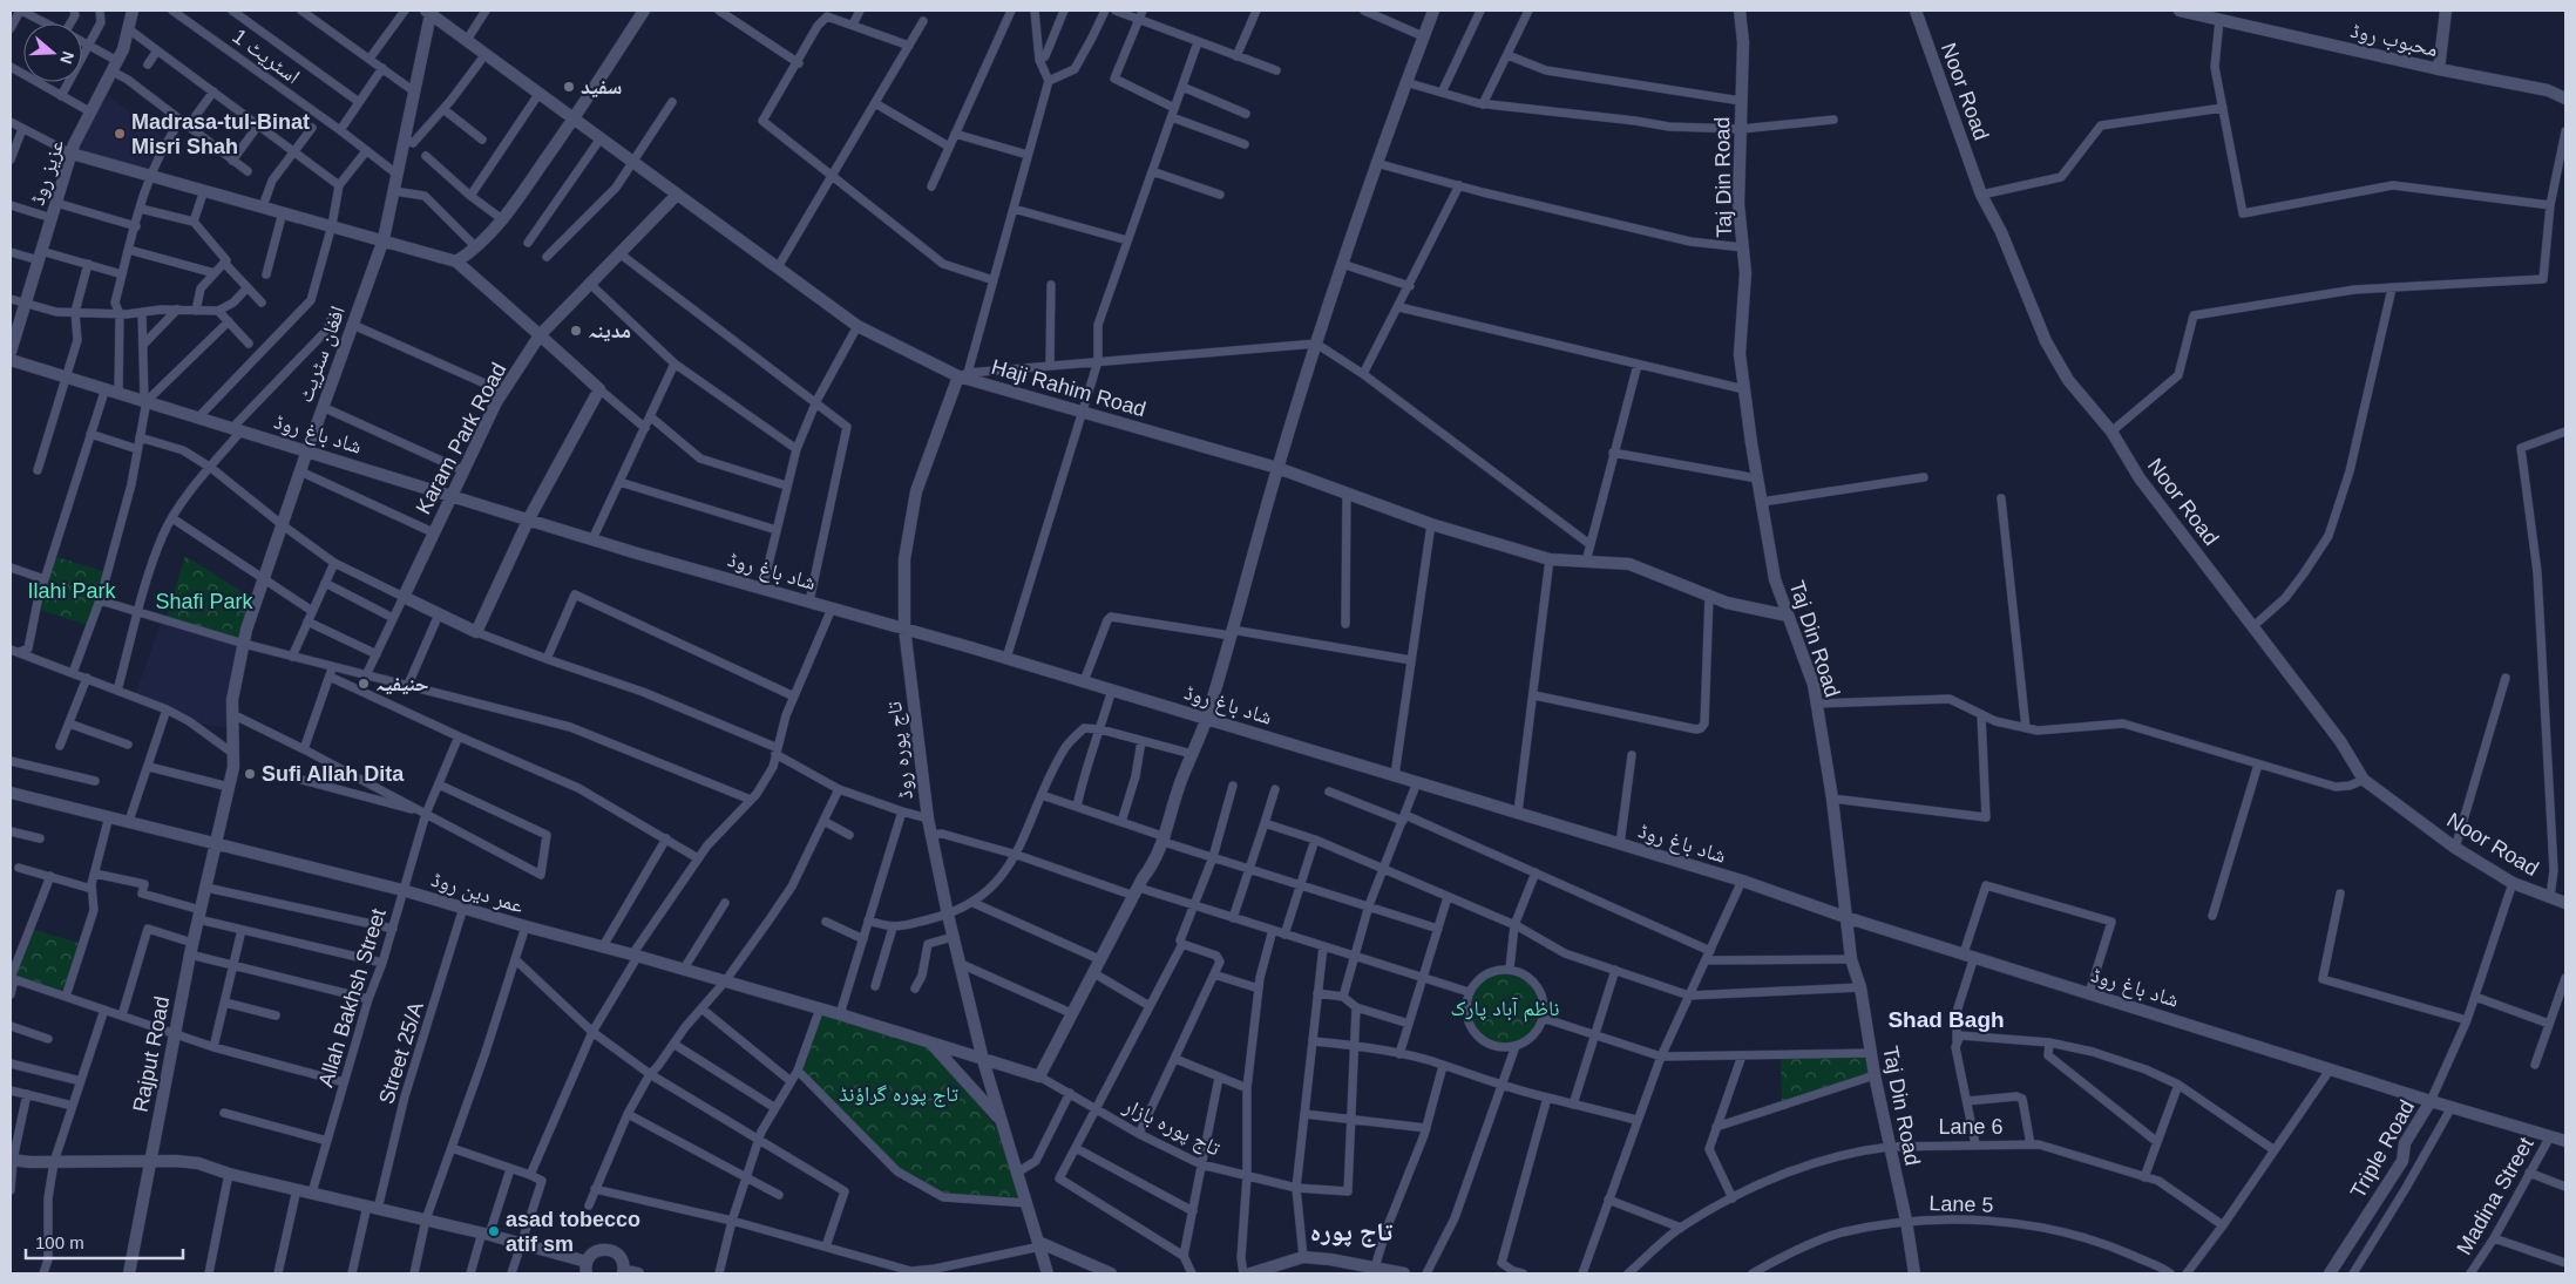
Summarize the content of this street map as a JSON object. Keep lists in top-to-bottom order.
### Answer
{
  "streets": {
    "main road": [
      "محبوب روڈ",
      "Noor Road",
      "عزیز روڈ",
      "Taj Din Road",
      "افغان سٹریٹ",
      "Haji Rahim Road",
      "شاد باغ روڈ",
      "Karam Park Road",
      "تاج پورہ روڈ",
      "عمر دین روڈ",
      "Rajput Road",
      "Triple Road"
    ],
    "street": [
      "اسٹریٹ 1",
      "Allah Bakhsh Street",
      "Street 25/A",
      "تاج پورہ بازار",
      "Lane 6",
      "Madina Street",
      "Lane 5"
    ]
  },
  "crossings": [
    ["اسٹریٹ 1", "افغان سٹریٹ"],
    ["Taj Din Road", "Haji Rahim Road"],
    ["Taj Din Road", "شاد باغ روڈ"],
    ["Taj Din Road", "Lane 6"],
    ["Taj Din Road", "Lane 5"],
    ["افغان سٹریٹ", "Haji Rahim Road"],
    ["افغان سٹریٹ", "شاد باغ روڈ"],
    ["افغان سٹریٹ", "عمر دین روڈ"],
    ["افغان سٹریٹ", "Rajput Road"],
    ["Haji Rahim Road", "Karam Park Road"],
    ["Haji Rahim Road", "تاج پورہ روڈ"],
    ["شاد باغ روڈ", "Karam Park Road"],
    ["شاد باغ روڈ", "تاج پورہ روڈ"],
    ["شاد باغ روڈ", "Triple Road"],
    ["شاد باغ روڈ", "Madina Street"],
    ["تاج پورہ روڈ", "عمر دین روڈ"],
    ["عمر دین روڈ", "Allah Bakhsh Street"],
    ["عمر دین روڈ", "Street 25/A"],
    ["عمر دین روڈ", "Rajput Road"],
    ["عمر دین روڈ", "تاج پورہ بازار"]
  ],
  "districts": ["Shad Bagh", "تاج پورہ"],
  "parks": [
    "Ilahi Park",
    "Shafi Park",
    "ناظم آباد پارک",
    "تاج پورہ گراؤنڈ"
  ],
  "places": [
    "سفید",
    "Madrasa-tul-Binat Misri Shah",
    "مدینہ",
    "حنیفیہ",
    "Sufi Allah Dita",
    "asad tobecco atif sm"
  ],
  "scale_bar": "100 m",
  "north": "right"
}
